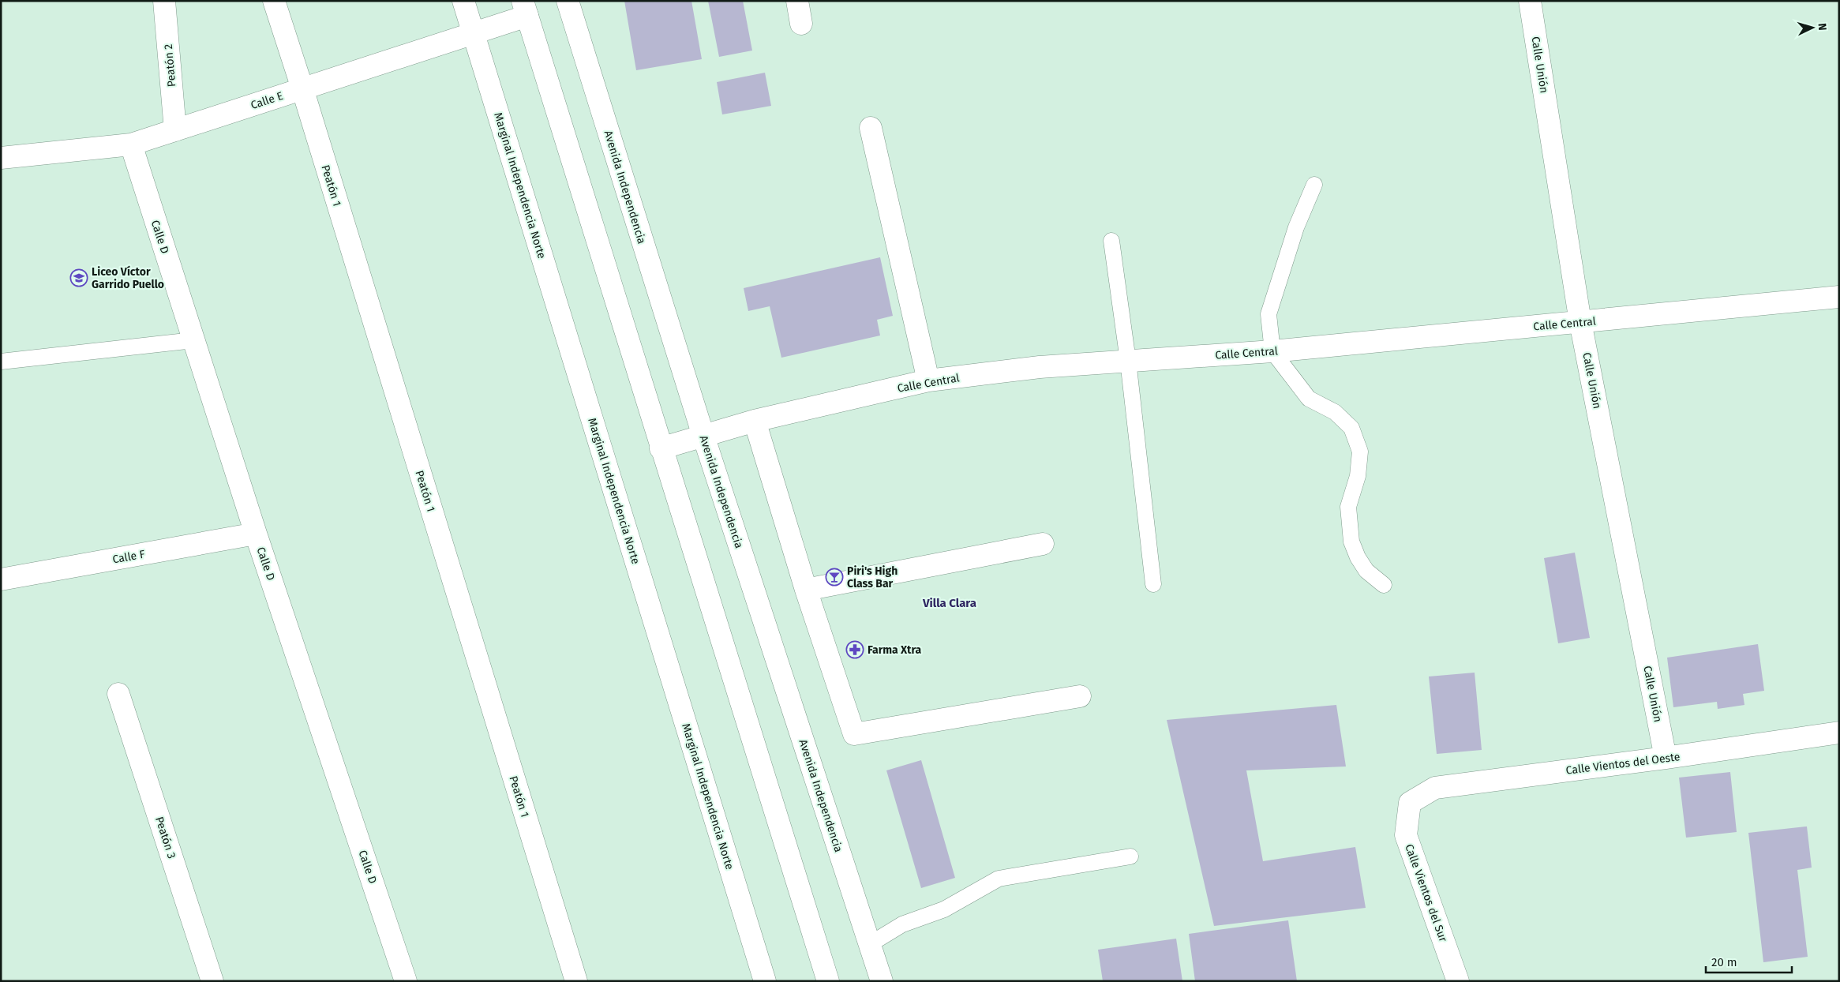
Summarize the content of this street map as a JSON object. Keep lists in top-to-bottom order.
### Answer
{
  "streets": {
    "street": [
      "Calle Unión",
      "Peatón 2",
      "Calle E",
      "Peatón 1",
      "Marginal Independencia Norte",
      "Avenida Independencia",
      "Calle D",
      "Calle Central",
      "Calle F",
      "Calle Vientos del Oeste",
      "Peatón 3",
      "Calle Vientos del Sur"
    ]
  },
  "crossings": [
    ["Calle Unión", "Calle Central"],
    ["Calle Unión", "Calle Vientos del Oeste"],
    ["Peatón 2", "Calle E"],
    ["Calle E", "Peatón 1"],
    ["Calle E", "Marginal Independencia Norte"],
    ["Calle E", "Calle D"],
    ["Avenida Independencia", "Calle Central"],
    ["Calle D", "Calle F"],
    ["Calle Vientos del Oeste", "Calle Vientos del Sur"]
  ],
  "districts": ["Villa Clara"],
  "places": {
    "school or university": ["Liceo Víctor Garrido Puello"],
    "bar": ["Piri's High Class Bar"],
    "pharmacy": ["Farma Xtra"]
  },
  "scale_bar": "20 m",
  "north": "right"
}
